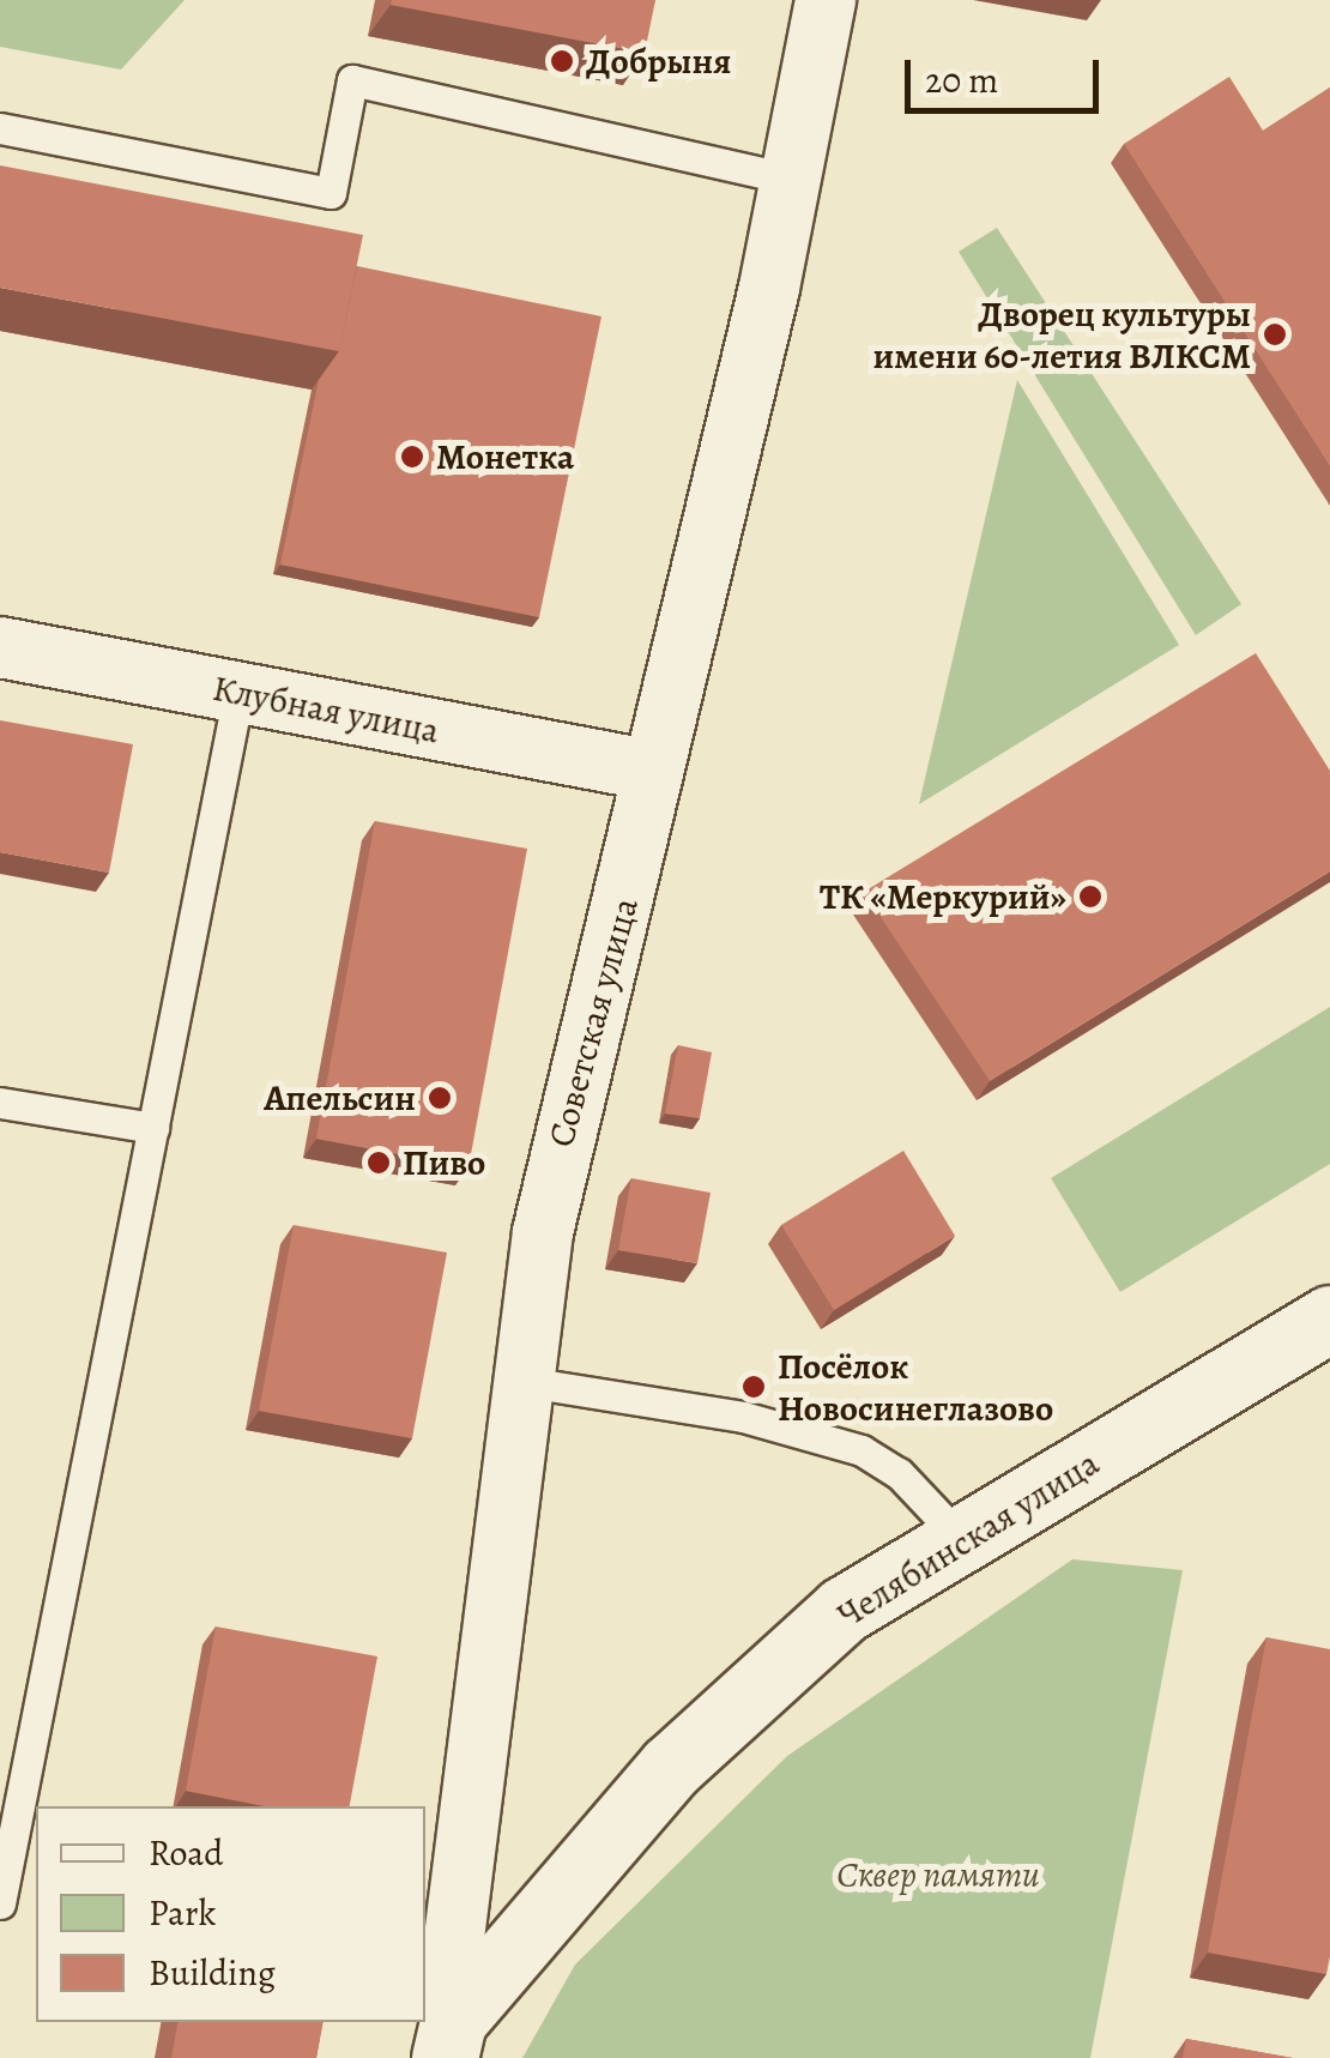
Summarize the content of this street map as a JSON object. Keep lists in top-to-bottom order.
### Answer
{
  "streets": {
    "street": ["Клубная улица", "Советская улица", "Челябинская улица"]
  },
  "crossings": [
    ["Клубная улица", "Советская улица"],
    ["Советская улица", "Челябинская улица"]
  ],
  "parks": ["Сквер памяти"],
  "places": [
    "Добрыня",
    "Дворец культуры имени 60-летия ВЛКСМ",
    "Монетка",
    "ТК «Меркурий»",
    "Апельсин",
    "Пиво",
    "Посёлок Новосинеглазово"
  ],
  "legend": ["Road", "Park", "Building"],
  "scale_bar": "20 m"
}
